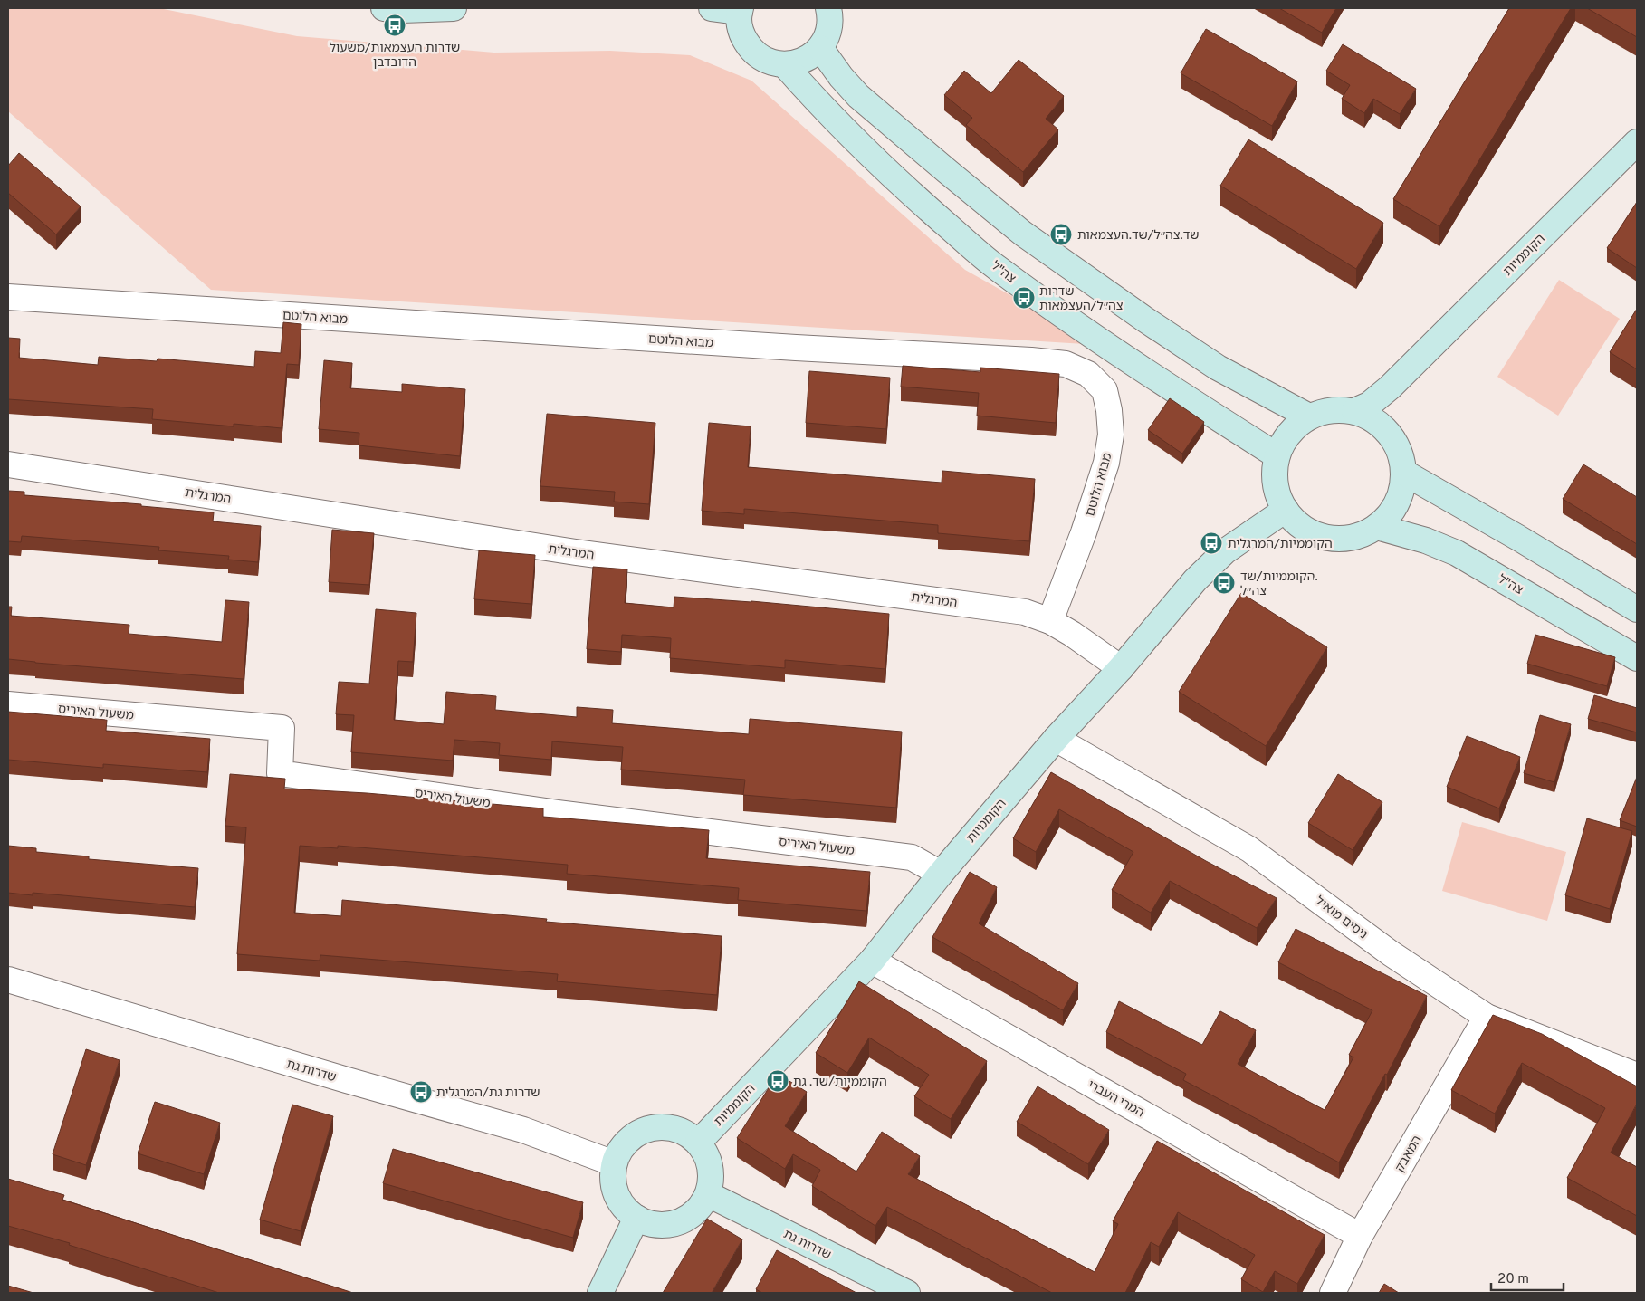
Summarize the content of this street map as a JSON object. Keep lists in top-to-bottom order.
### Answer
{
  "streets": {
    "street": [
      "הקוממיות",
      "צה\"ל",
      "מבוא הלוטם",
      "המרגלית",
      "משעול האיריס",
      "ניסים מואיל",
      "שדרות גת",
      "המרי העברי",
      "המאבק"
    ]
  },
  "crossings": [
    ["הקוממיות", "צה\"ל"],
    ["הקוממיות", "המרגלית"],
    ["הקוממיות", "משעול האיריס"],
    ["הקוממיות", "ניסים מואיל"],
    ["הקוממיות", "שדרות גת"],
    ["הקוממיות", "המרי העברי"],
    ["מבוא הלוטם", "המרגלית"],
    ["ניסים מואיל", "המאבק"],
    ["המרי העברי", "המאבק"]
  ],
  "places": {
    "bus stop": [
      "שדרות העצמאות/משעול הדובדבן",
      "שד.צה״ל/שד.העצמאות",
      "שדרות צה״ל/העצמאות",
      "הקוממיות/המרגלית",
      "הקוממיות/שד. צה״ל",
      "הקוממיות/שד. גת",
      "שדרות גת/המרגלית"
    ]
  },
  "scale_bar": "20 m"
}
